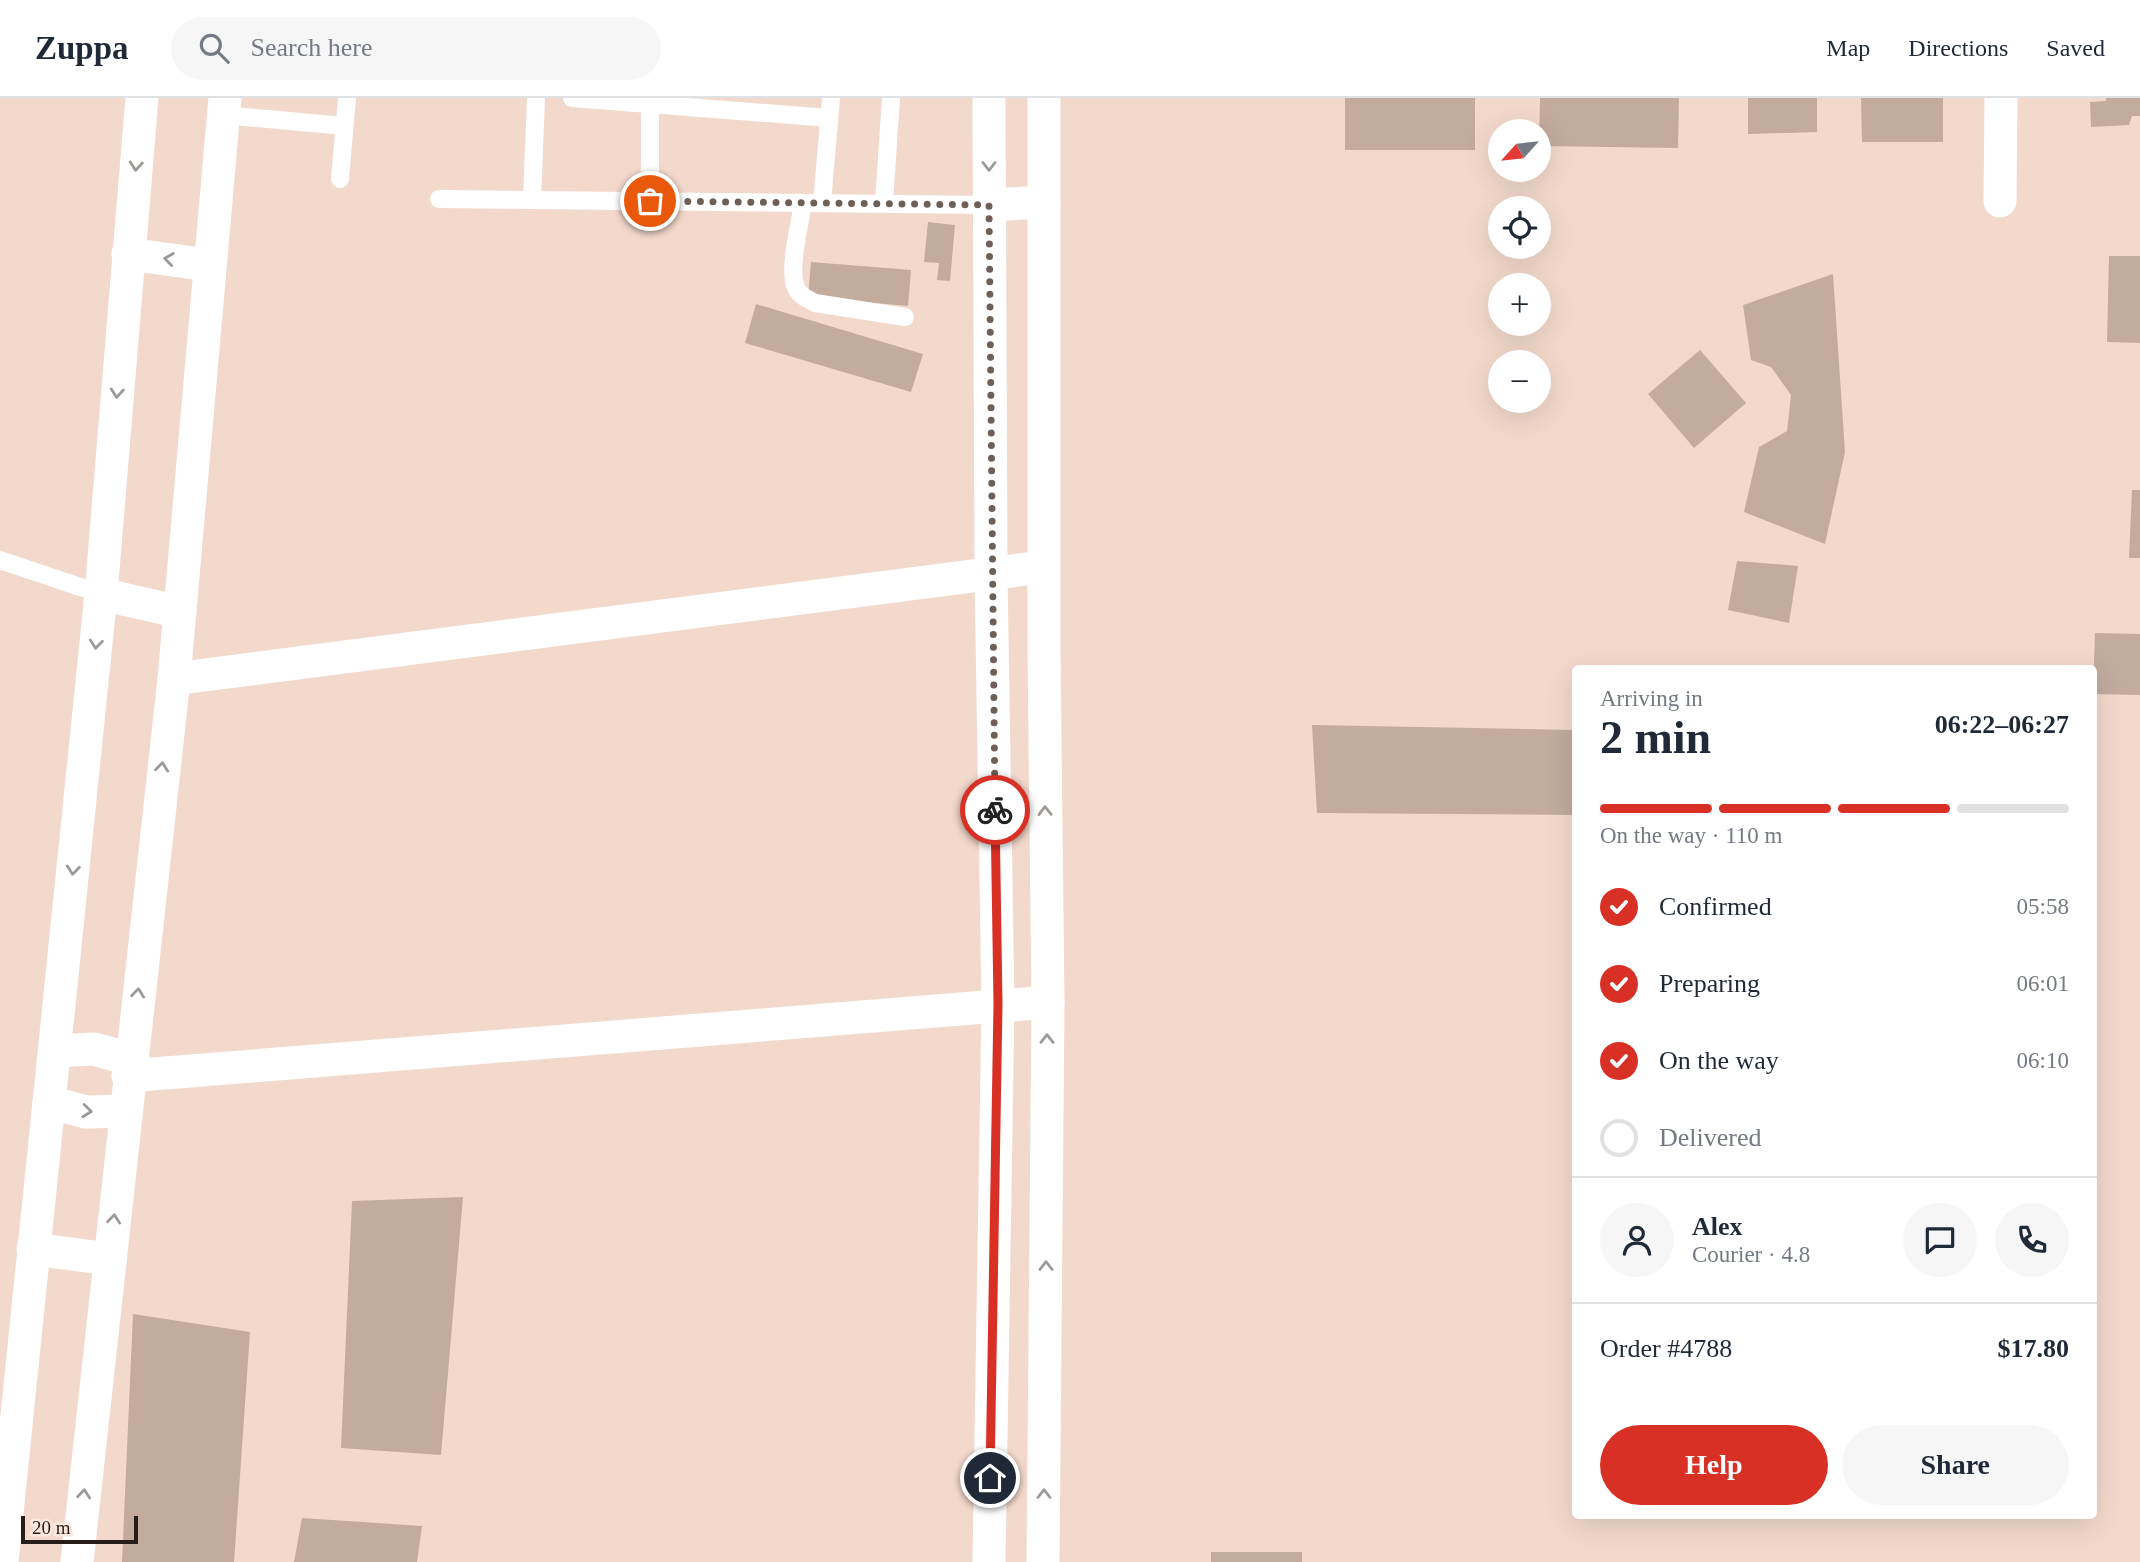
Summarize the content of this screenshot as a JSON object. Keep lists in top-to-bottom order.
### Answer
{
  "scale_bar": "20 m",
  "north": "bottom left",
  "page": {
    "header": "Zuppa",
    "search": "Search here",
    "nav": ["Map", "Directions", "Saved"],
    "map_buttons": ["+", "−"],
    "heading": ["2 min", "Arriving in", "06:22–06:27"],
    "panel": [
      "Alex",
      "Courier · 4.8",
      "Order #4788",
      "$17.80"
    ],
    "bar": "On the way · 110 m",
    "list": [
      ["Confirmed", "05:58"],
      ["Preparing", "06:01"],
      ["On the way", "06:10"],
      "Delivered"
    ],
    "buttons": ["Help", "Share"],
    "scale": "20 m"
  }
}
